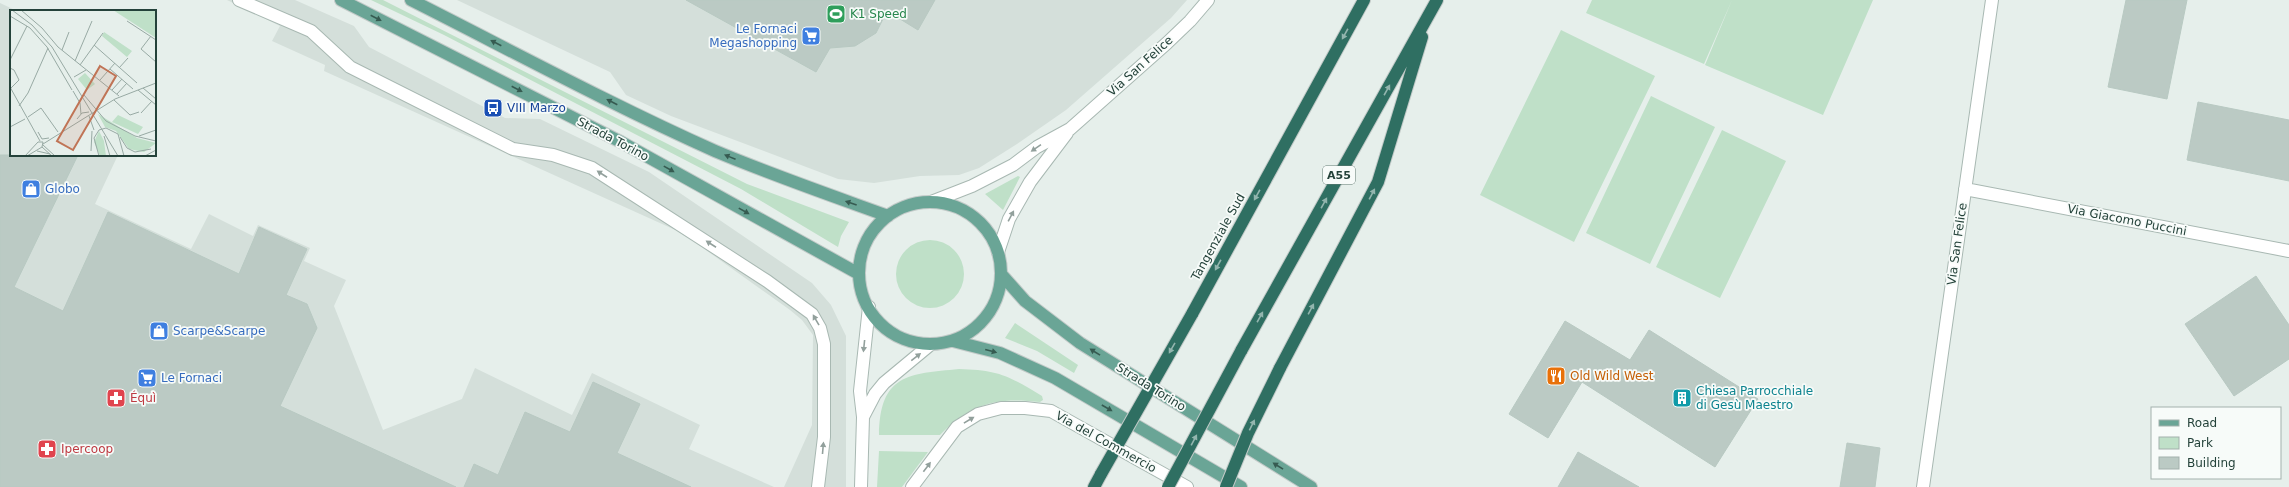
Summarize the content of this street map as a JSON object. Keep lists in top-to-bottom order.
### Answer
{
  "streets": {
    "highway": ["A55", "Tangenziale Sud"],
    "main road": ["Strada Torino"],
    "street": ["Via San Felice", "Via Giacomo Puccini", "Via del Commercio"]
  },
  "crossings": [
    ["Via San Felice", "Strada Torino"],
    ["Via San Felice", "Via Giacomo Puccini"]
  ],
  "one_way": ["Via del Commercio"],
  "places": {
    "sports": ["K1 Speed"],
    "supermarket": ["Le Fornaci Megashopping", "Le Fornaci"],
    "bus stop": ["VIII Marzo"],
    "shop": ["Globo", "Scarpe&Scarpe"],
    "restaurant": ["Old Wild West"],
    "pharmacy": ["Équì", "Ipercoop"],
    "building": ["Chiesa Parrocchiale di Gesù Maestro"]
  },
  "legend": ["Road", "Park", "Building"]
}
